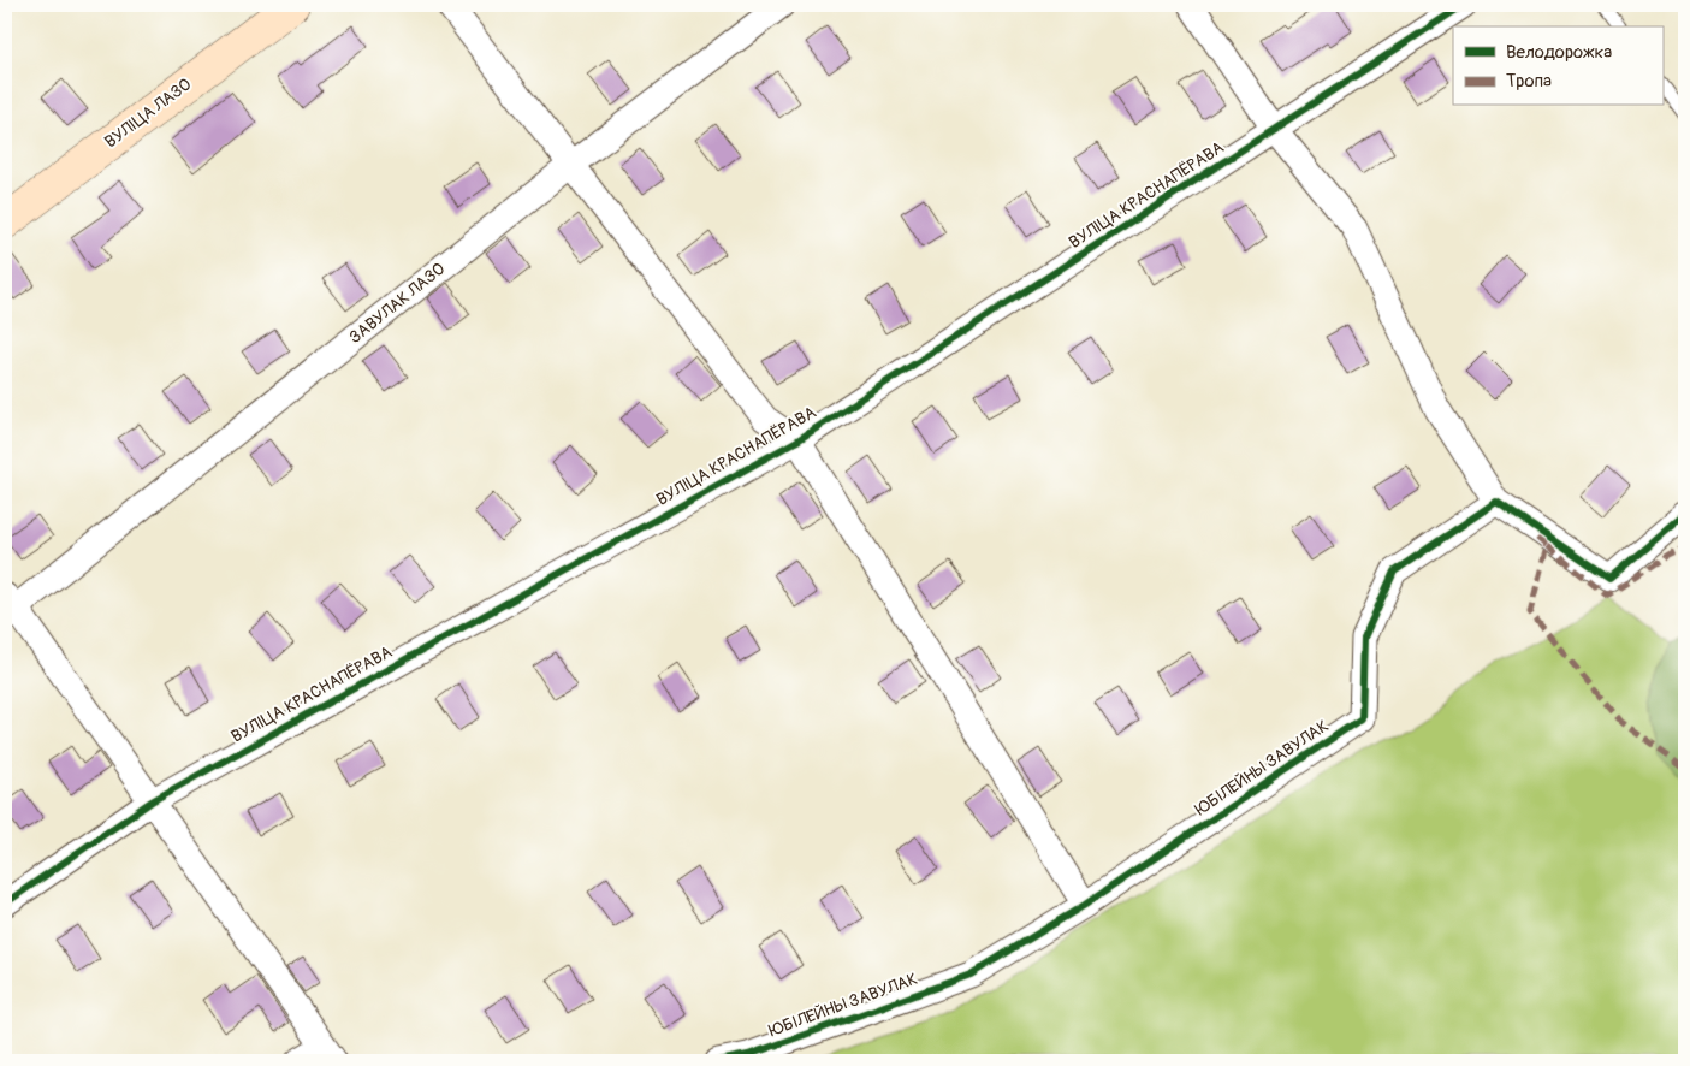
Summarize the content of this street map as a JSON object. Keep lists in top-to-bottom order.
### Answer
{
  "streets": {
    "main road": ["ВУЛІЦА ЛАЗО"],
    "street": ["ВУЛІЦА КРАСНАПЁРАВА", "ЗАВУЛАК ЛАЗО", "ЮБІЛЕЙНЫ ЗАВУЛАК"]
  },
  "legend": ["Велодорожка", "Тропа"]
}
